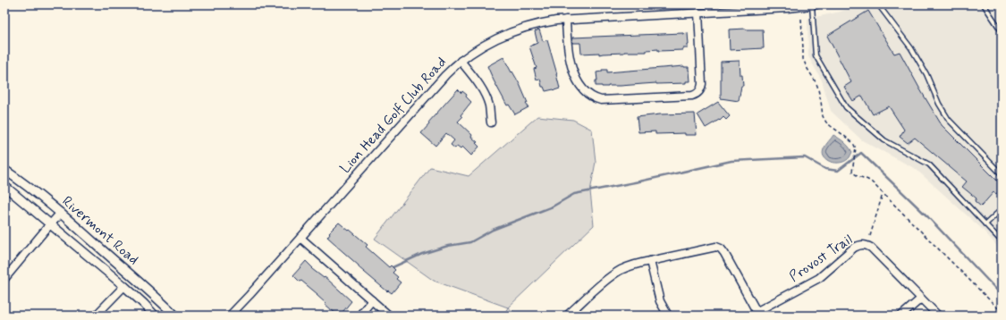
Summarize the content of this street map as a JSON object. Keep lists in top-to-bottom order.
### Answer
{
  "streets": {
    "street": ["Lion Head Golf Club Road", "Rivermont Road", "Provost Trail"]
  }
}
